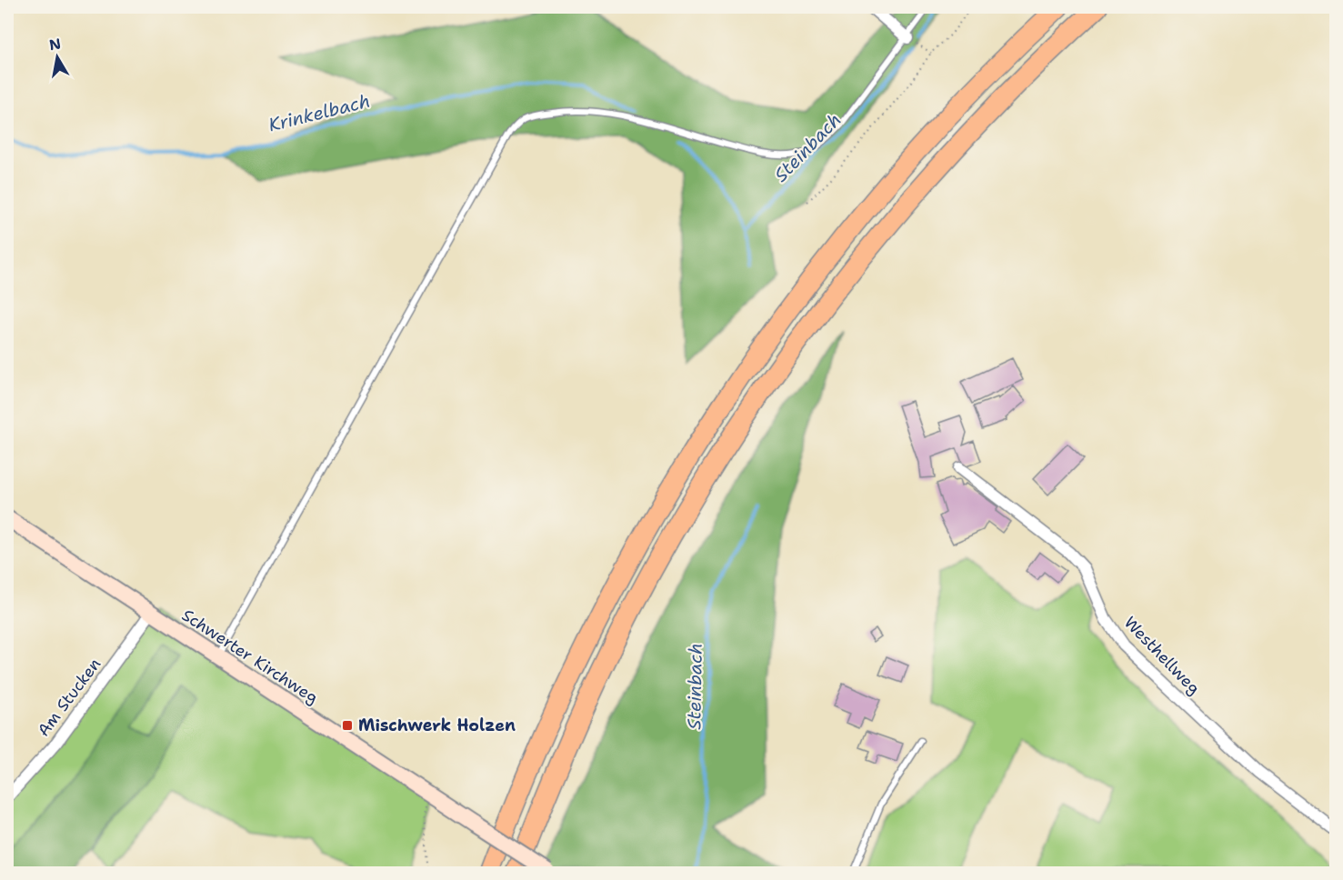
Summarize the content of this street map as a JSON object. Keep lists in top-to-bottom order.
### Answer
{
  "streets": {
    "main road": ["Schwerter Kirchweg"],
    "street": ["Westhellweg", "Am Stucken"]
  },
  "crossings": [
    ["Schwerter Kirchweg", "Am Stucken"]
  ],
  "water": ["Krinkelbach", "Steinbach"],
  "places": {
    "transit": ["Mischwerk Holzen"]
  },
  "north": "top"
}
